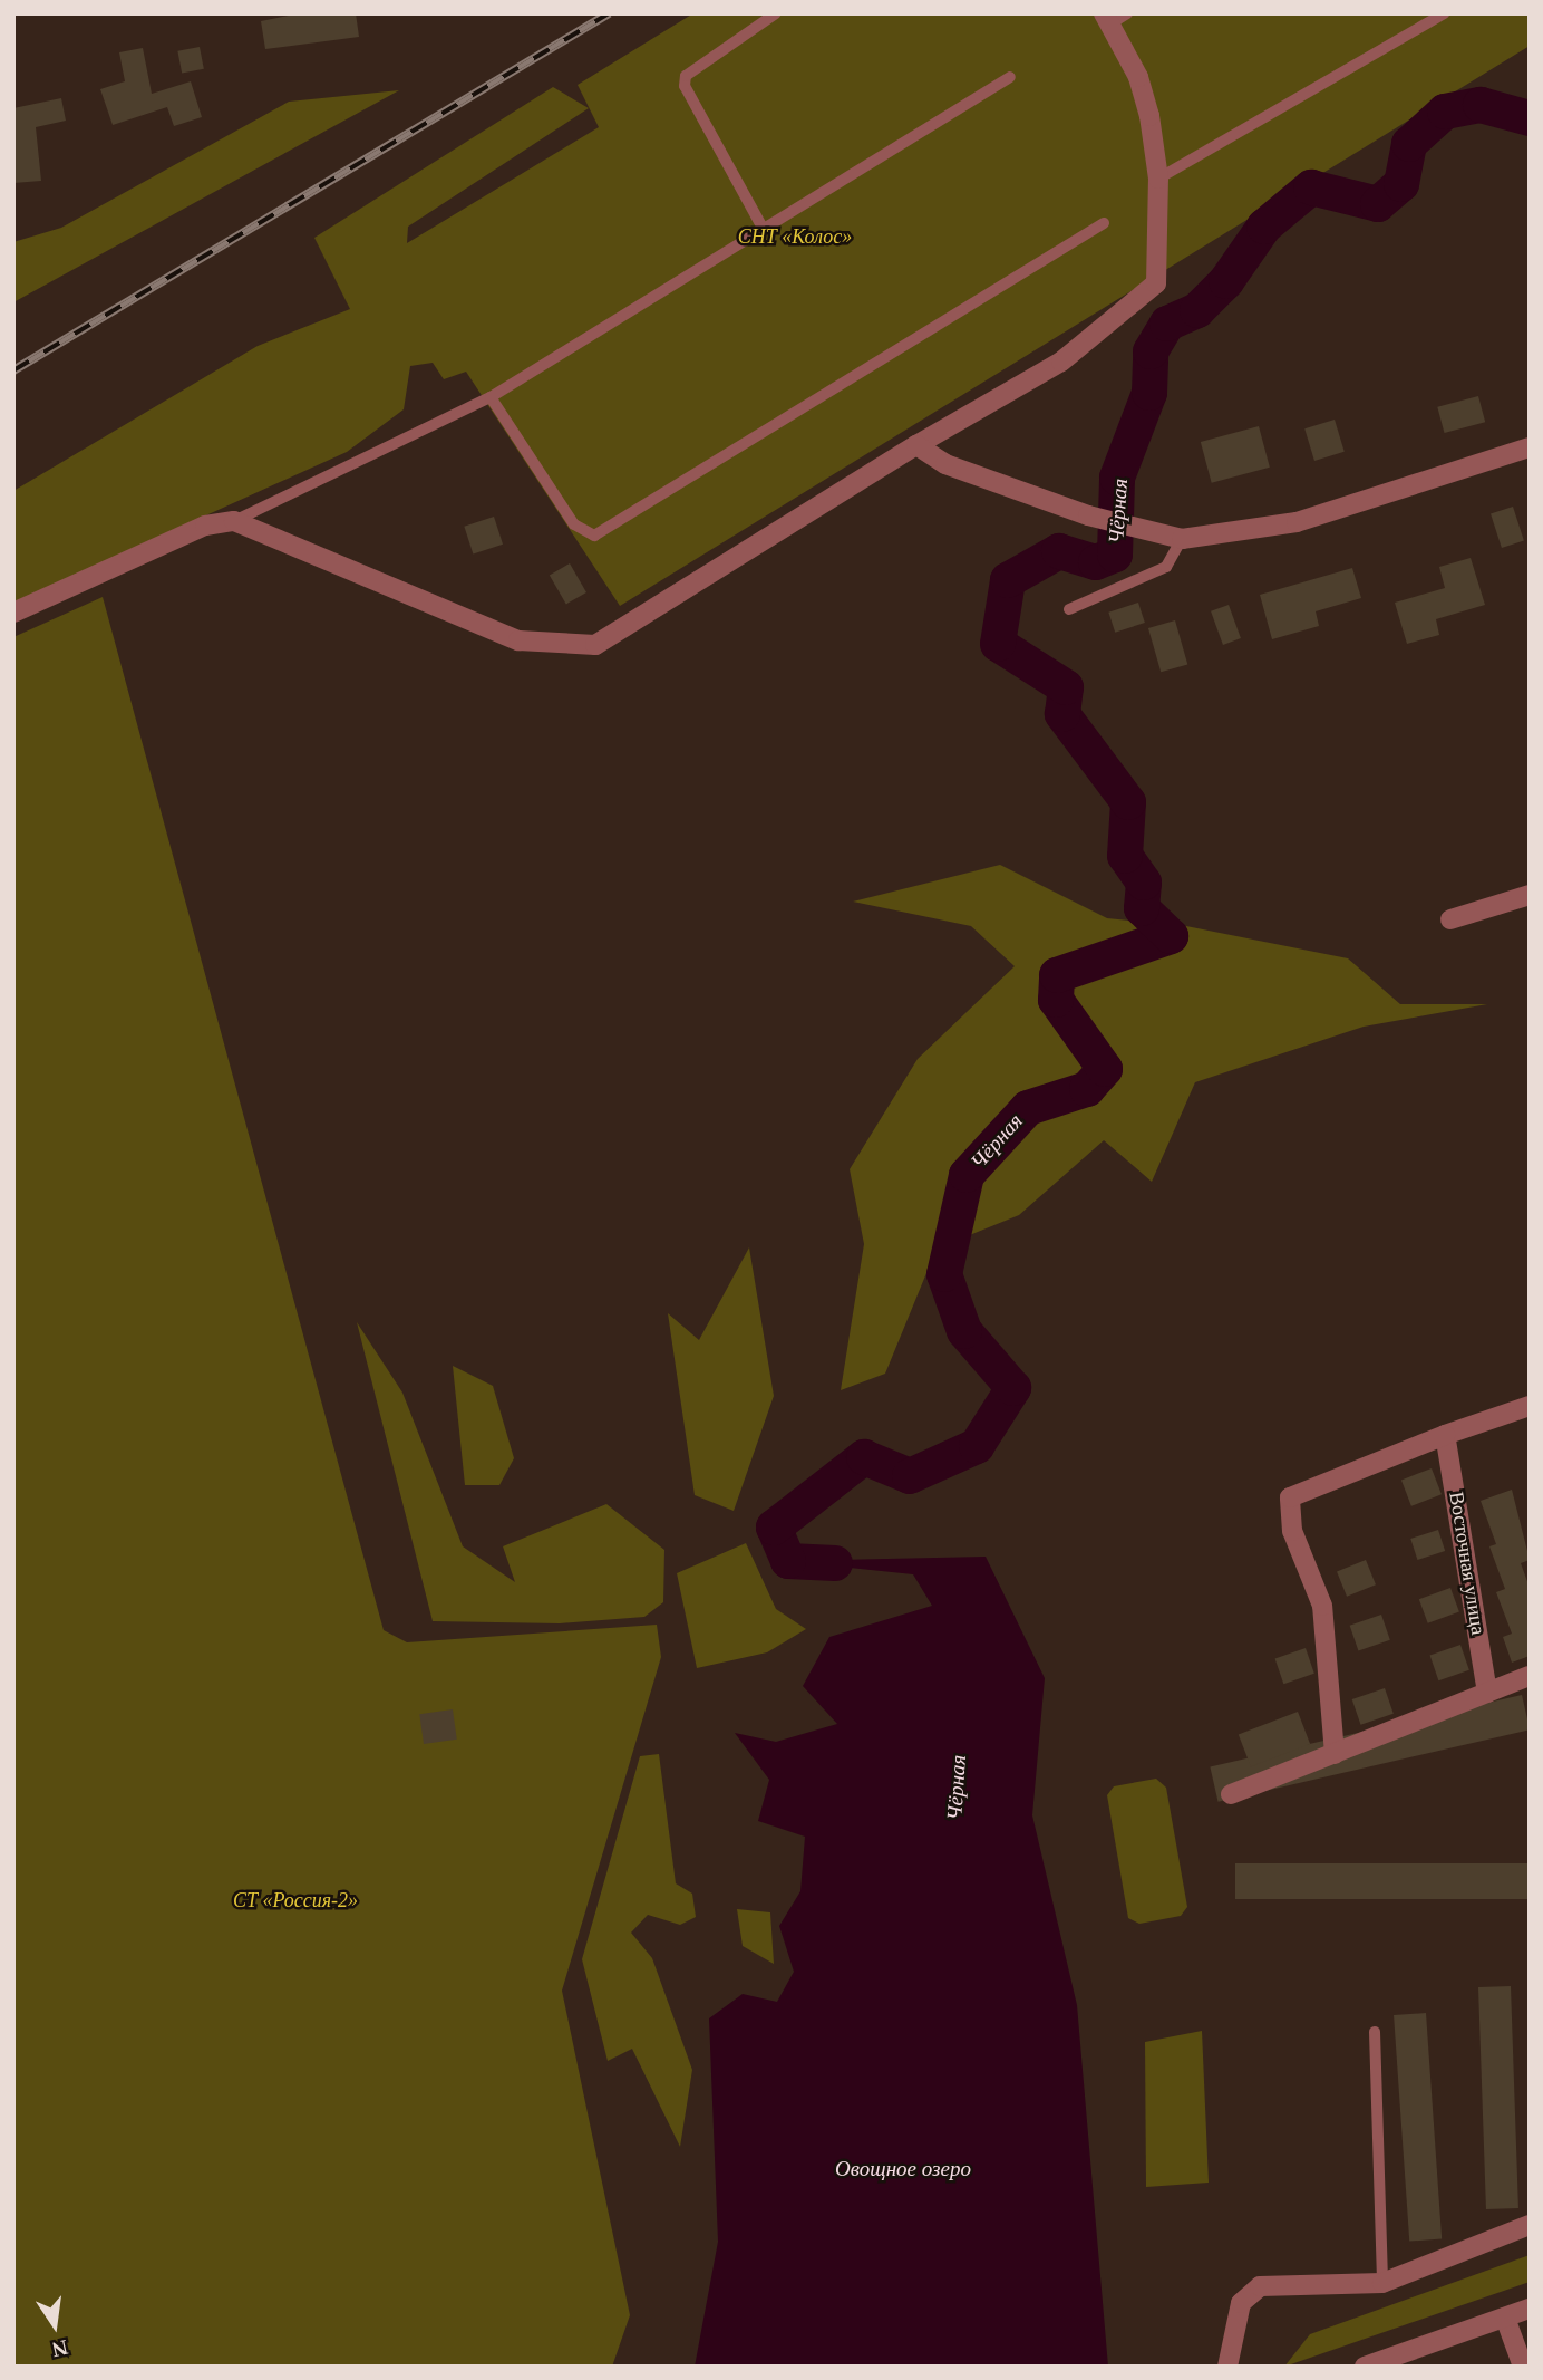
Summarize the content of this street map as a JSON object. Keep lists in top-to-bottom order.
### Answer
{
  "streets": {
    "street": ["Восточная улица"]
  },
  "water": ["Чёрная", "Овощное озеро"],
  "parks": ["СНТ «Колос»", "СТ «Россия-2»"],
  "north": "bottom"
}
